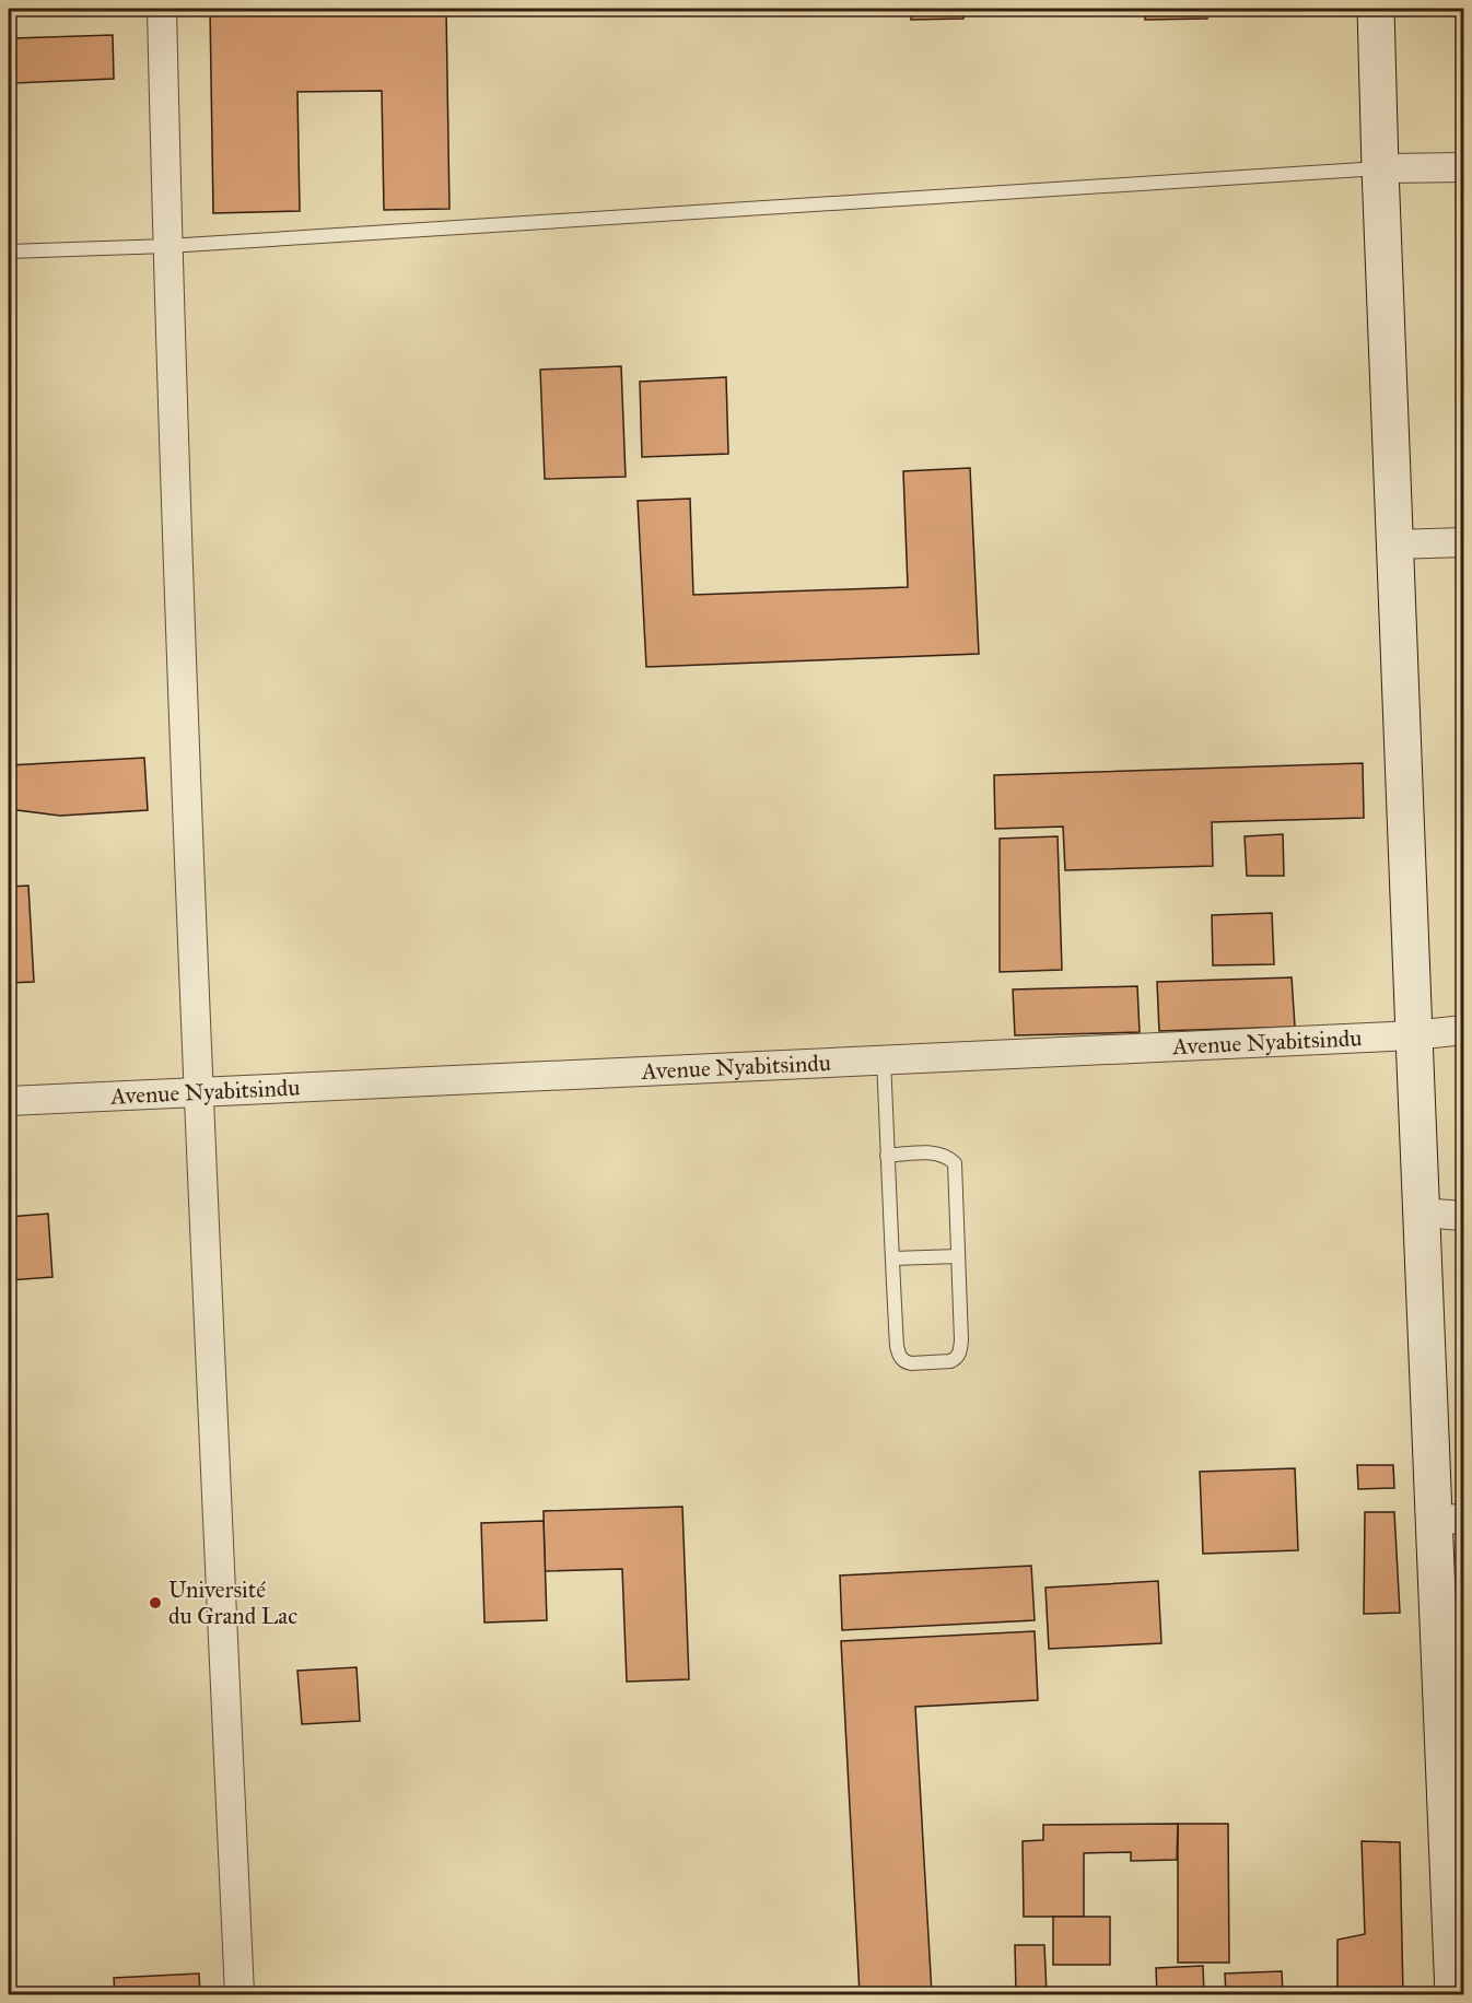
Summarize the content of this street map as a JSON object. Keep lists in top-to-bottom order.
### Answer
{
  "streets": {
    "street": ["Avenue Nyabitsindu"]
  },
  "places": ["Université du Grand Lac"]
}
